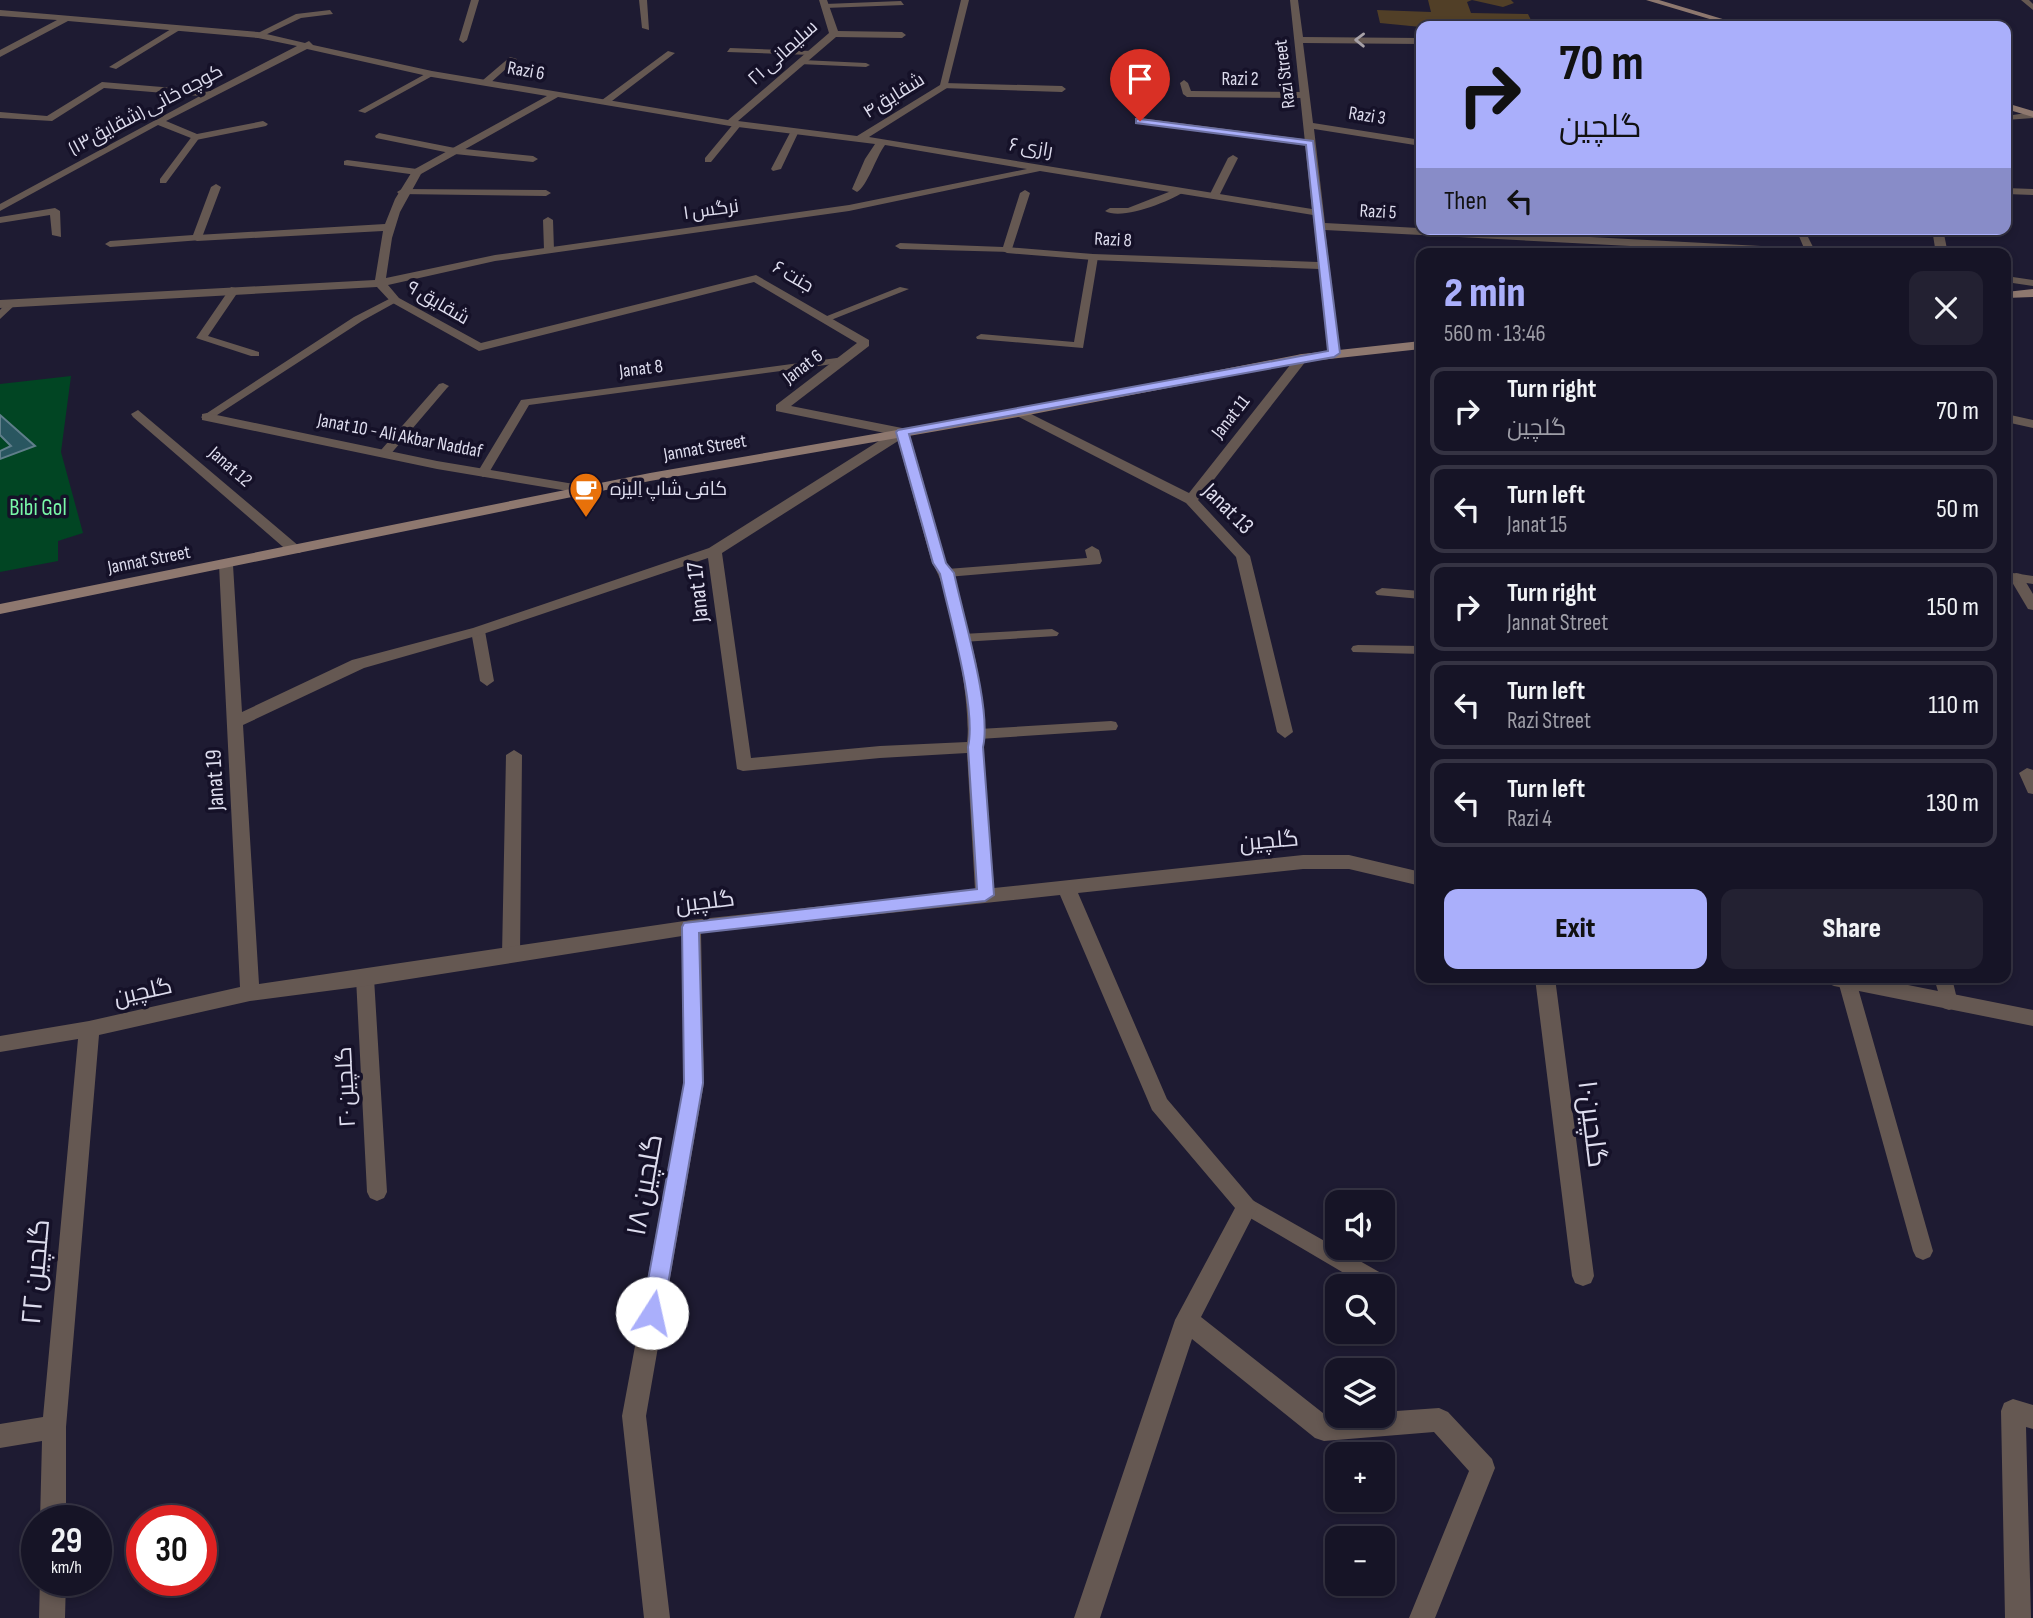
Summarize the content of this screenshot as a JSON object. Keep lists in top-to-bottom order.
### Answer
{
  "streets": {
    "street": [
      "سلیمانی ۲۱",
      "Razi 6",
      "Razi Street",
      "شقایق۴",
      "کوچه خانی (شقایق۱۳)",
      "Razi 3",
      "رازی ۶",
      "نرگس ۱",
      "Razi 5",
      "Razi 8",
      "جنت ۶",
      "شقایق ۹",
      "Janat 6",
      "Janat 11",
      "Janat 10 - Ali Akbar Naddaf",
      "Jannat Street",
      "Janat 12",
      "Janat 13",
      "Janat 17",
      "Janat 19",
      "گلچین",
      "گلچین۱۰",
      "گلچین ۱۸",
      "گلچین ۲۲"
    ],
    "lane": ["Razi 2", "Janat 8", "گلچین ۲۰"]
  },
  "crossings": [
    ["سلیمانی ۲۱", "Razi 6"],
    ["سلیمانی ۲۱", "رازی ۶"],
    ["Razi 6", "کوچه خانی (شقایق۱۳)"],
    ["Razi 6", "رازی ۶"],
    ["Razi 6", "شقایق ۹"],
    ["Razi Street", "Razi 2"],
    ["Razi Street", "Razi 3"],
    ["Razi Street", "رازی ۶"],
    ["Razi Street", "Razi 5"],
    ["Razi Street", "Razi 8"],
    ["Razi Street", "Jannat Street"],
    ["شقایق۴", "رازی ۶"],
    ["رازی ۶", "نرگس ۱"],
    ["نرگس ۱", "شقایق ۹"],
    ["جنت ۶", "شقایق ۹"],
    ["جنت ۶", "Janat 6"],
    ["Janat 6", "Janat 8"],
    ["Janat 8", "Janat 10 - Ali Akbar Naddaf"],
    ["Janat 11", "Jannat Street"],
    ["Janat 11", "Janat 13"],
    ["Janat 10 - Ali Akbar Naddaf", "Jannat Street"],
    ["Jannat Street", "Janat 12"],
    ["Jannat Street", "Janat 13"],
    ["Jannat Street", "Janat 17"],
    ["Jannat Street", "Janat 19"],
    ["Janat 19", "گلچین"],
    ["گلچین", "گلچین ۲۰"],
    ["گلچین", "گلچین ۱۸"],
    ["گلچین", "گلچین ۲۲"]
  ],
  "parks": ["Bibi Gol"],
  "places": {
    "cafe": ["کافی شاپ اِلیزه"]
  },
  "page": {
    "turn": ["70 m", "گلچین"],
    "then": "Then",
    "heading": ["2 min", "560 m · 13:46"],
    "list": [
      {
        "name": "Turn right",
        "note": "گلچین",
        "value": "70 m"
      },
      {
        "name": "Turn left",
        "note": "Janat 15",
        "value": "50 m"
      },
      {
        "name": "Turn right",
        "note": "Jannat Street",
        "value": "150 m"
      },
      {
        "name": "Turn left",
        "note": "Razi Street",
        "value": "110 m"
      },
      {
        "name": "Turn left",
        "note": "Razi 4",
        "value": "130 m"
      }
    ],
    "buttons": ["Exit", "Share"],
    "map_buttons": ["+", "−"],
    "speed": "29 km/h",
    "limit": "30"
  }
}
